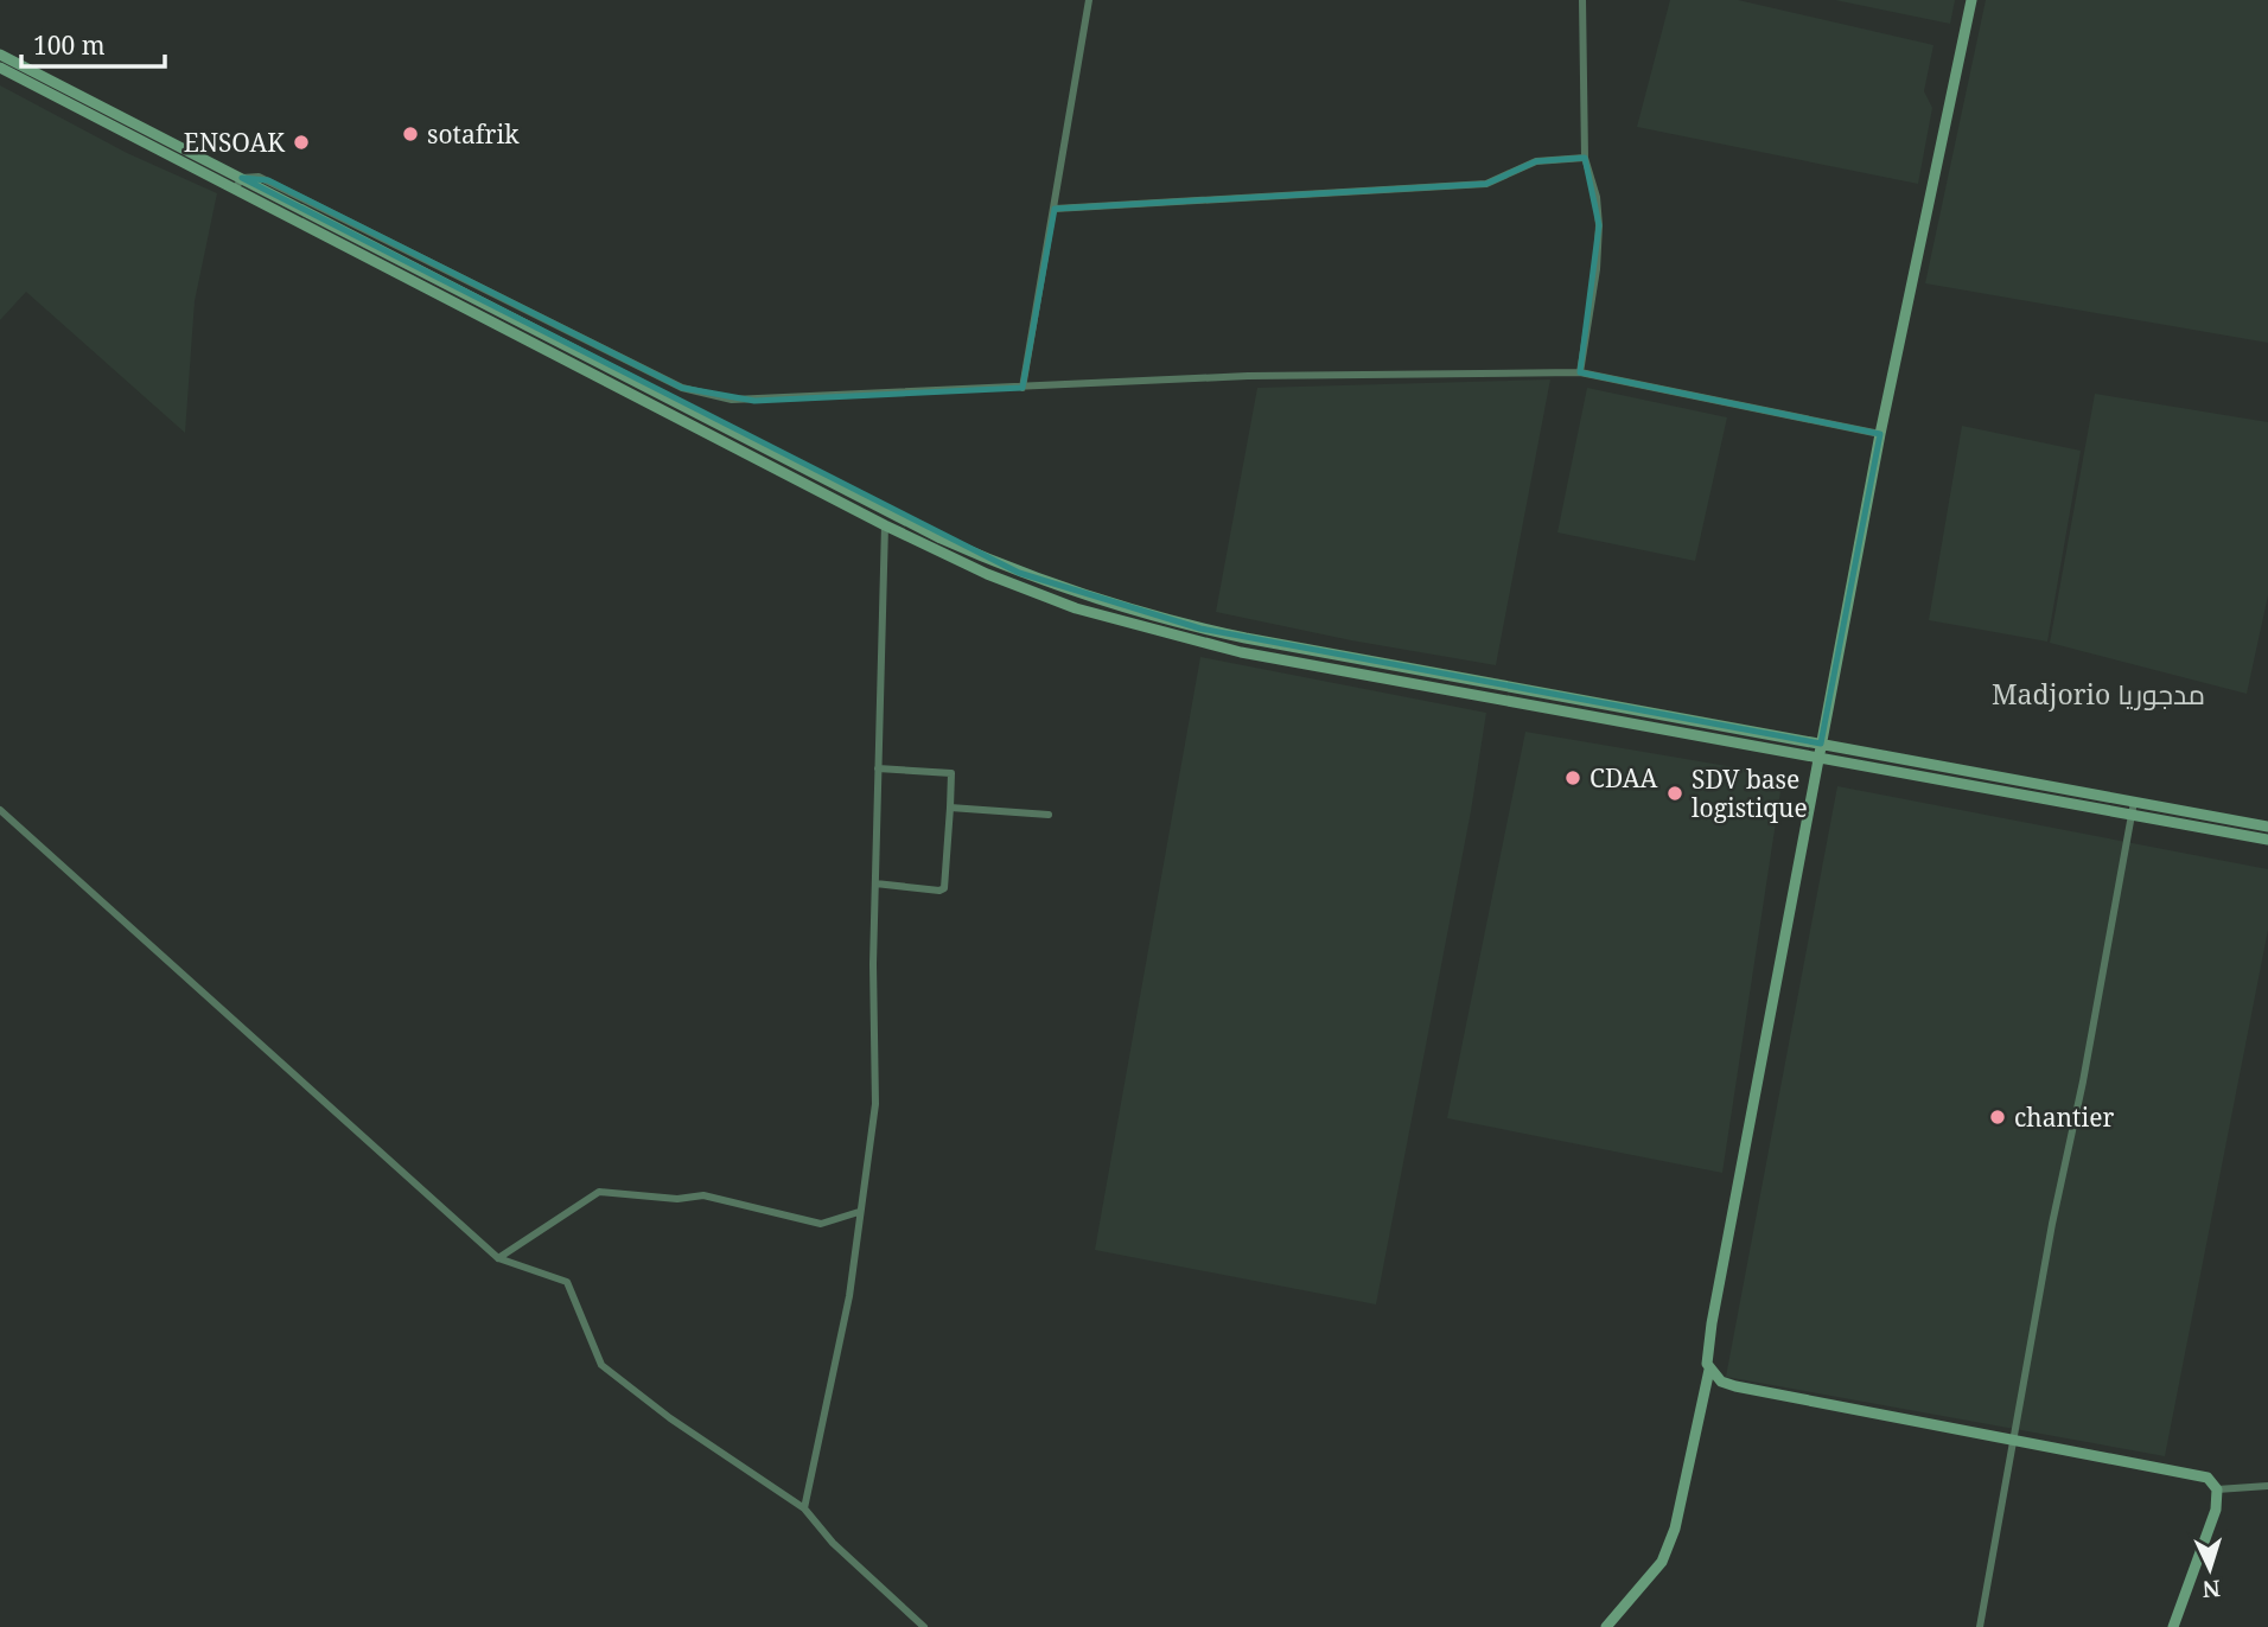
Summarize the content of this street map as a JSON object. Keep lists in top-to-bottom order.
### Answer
{
  "districts": ["Madjorio مدجوريا"],
  "places": [
    "sotafrik",
    "ENSOAK",
    "CDAA",
    "SDV base logistique",
    "chantier"
  ],
  "scale_bar": "100 m",
  "north": "bottom"
}
